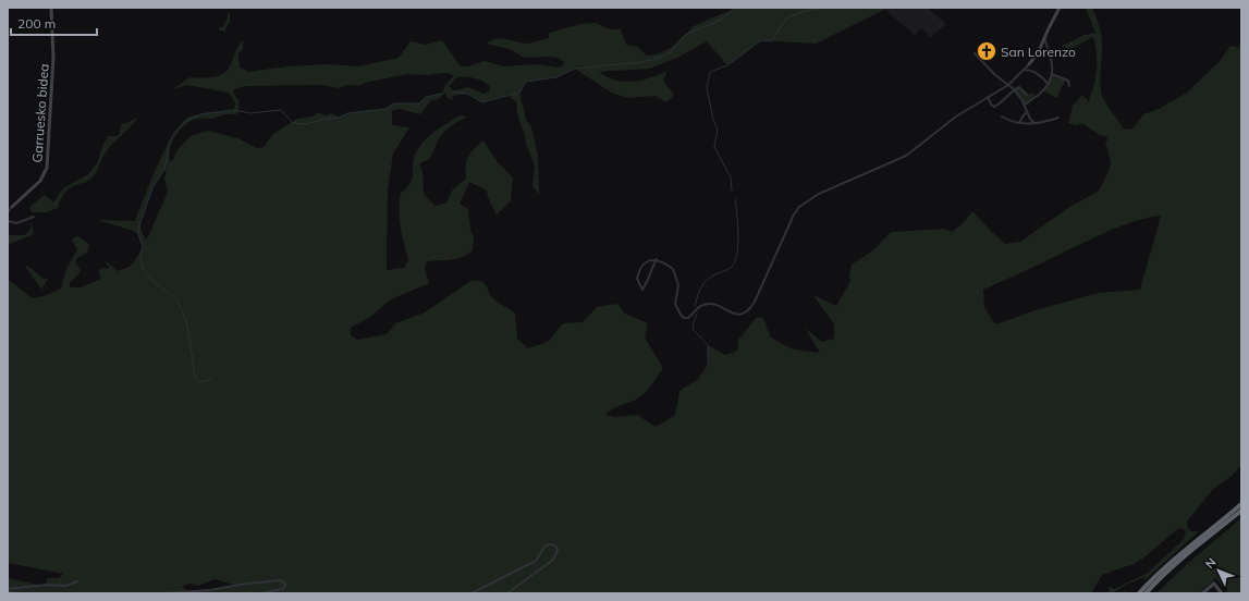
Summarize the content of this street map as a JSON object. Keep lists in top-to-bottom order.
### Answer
{
  "streets": {
    "street": ["Garruesko bidea"]
  },
  "places": {
    "church": ["San Lorenzo"]
  },
  "scale_bar": "200 m",
  "north": "top left"
}
